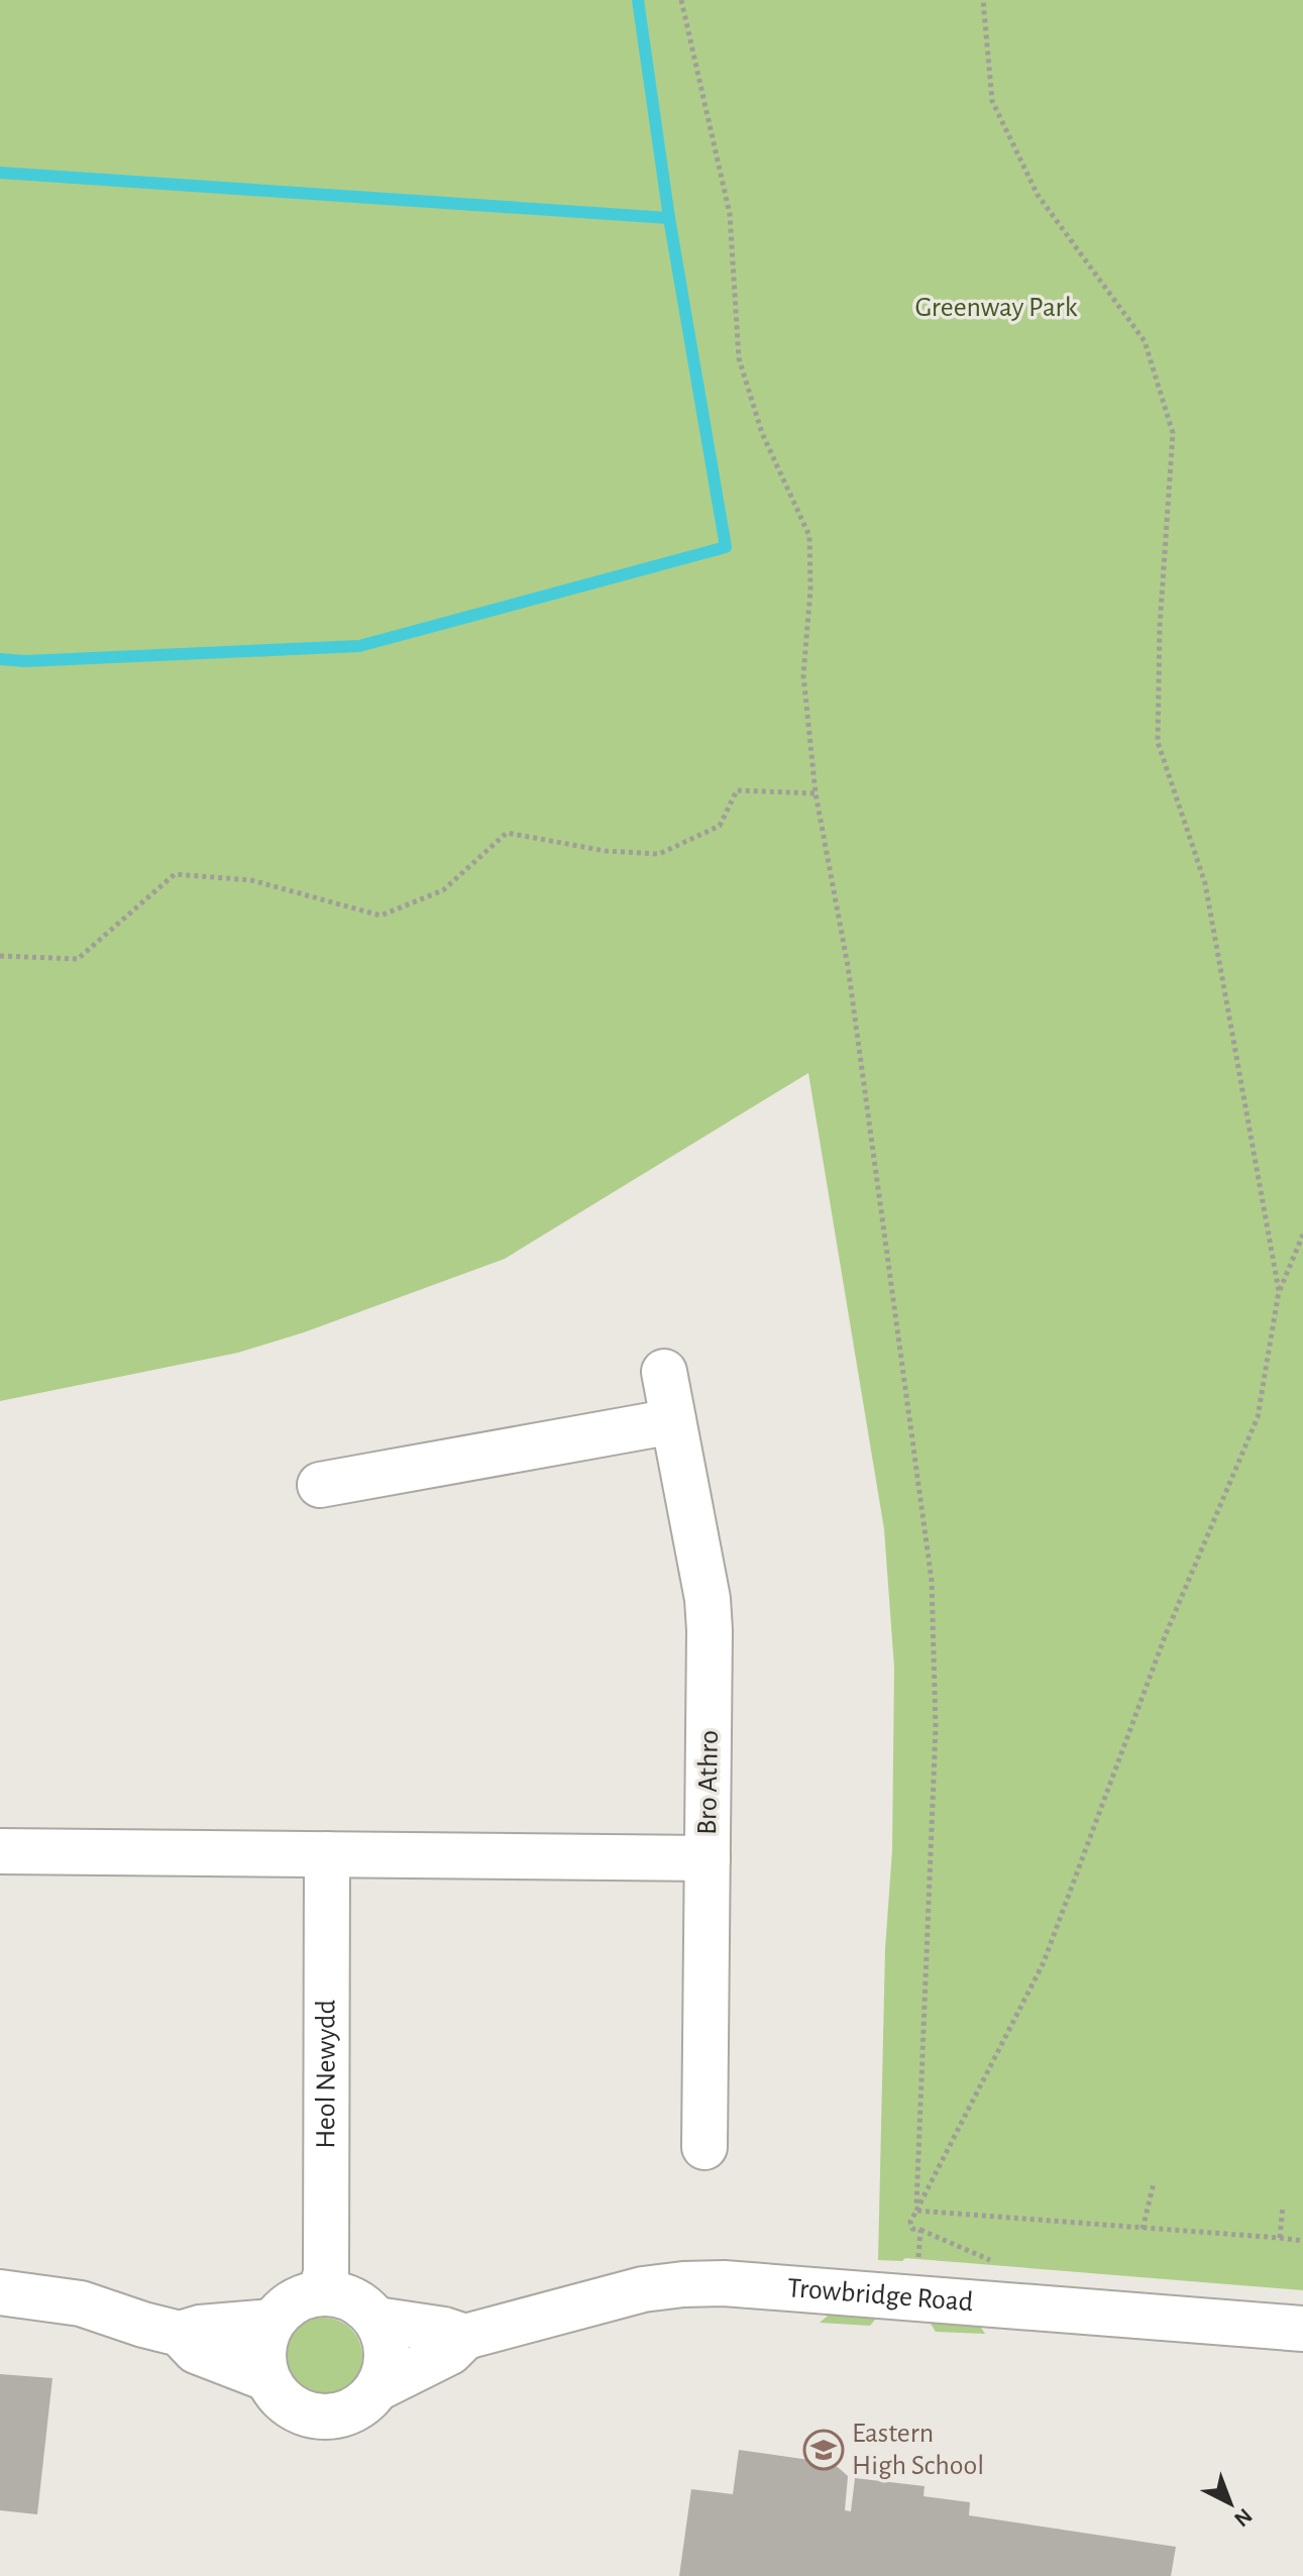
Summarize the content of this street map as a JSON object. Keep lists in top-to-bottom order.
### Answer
{
  "streets": {
    "street": ["Bro Athro", "Heol Newydd", "Trowbridge Road"]
  },
  "crossings": [
    ["Heol Newydd", "Trowbridge Road"]
  ],
  "parks": ["Greenway Park"],
  "places": {
    "school or university": ["Eastern High School"]
  },
  "north": "bottom right"
}
